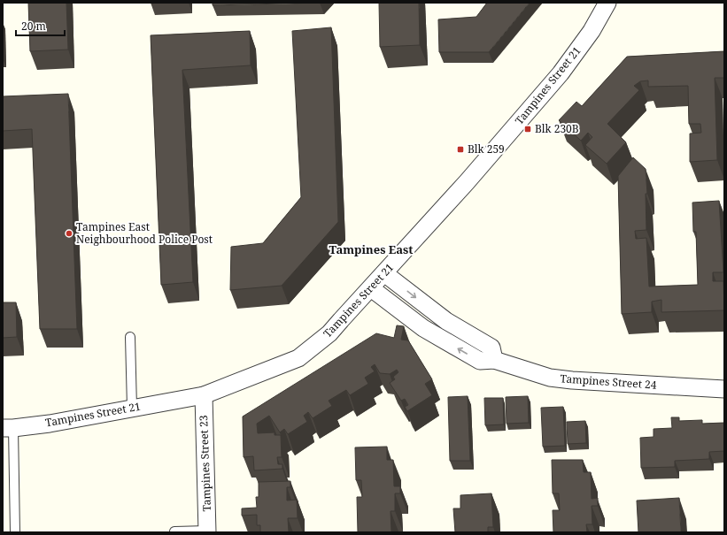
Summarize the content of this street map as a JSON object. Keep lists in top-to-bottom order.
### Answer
{
  "streets": {
    "street": ["Tampines Street 21", "Tampines Street 24", "Tampines Street 23"]
  },
  "crossings": [
    ["Tampines Street 21", "Tampines Street 24"],
    ["Tampines Street 21", "Tampines Street 23"]
  ],
  "districts": ["Tampines East"],
  "places": {
    "transit": ["Blk 230B", "Blk 259"],
    "other": ["Tampines East Neighbourhood Police Post"]
  },
  "scale_bar": "20 m"
}
